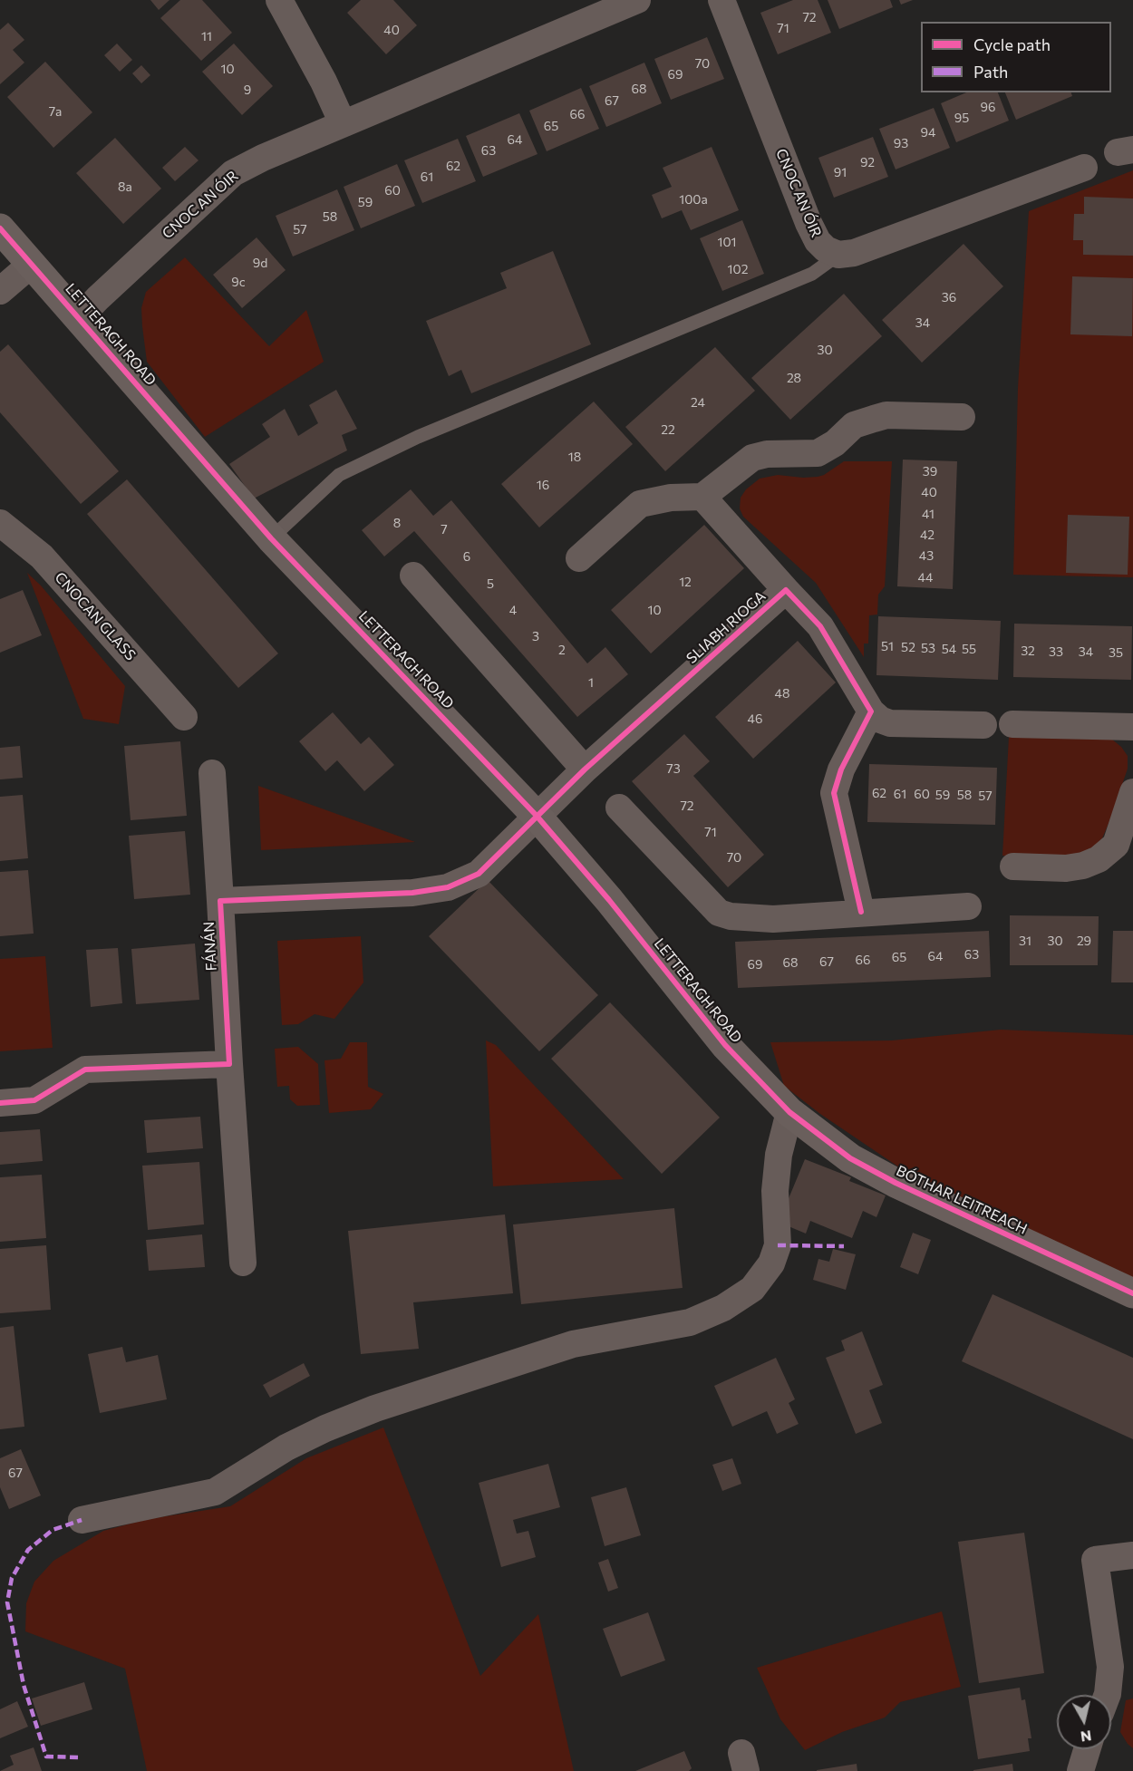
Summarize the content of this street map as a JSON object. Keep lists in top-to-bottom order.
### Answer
{
  "streets": {
    "street": [
      "CNOC AN ÓIR",
      "LETTERAGH ROAD",
      "CNOCAN GLASS",
      "SLIABH RIOGA",
      "FÁNÁN",
      "BÓTHAR LEITREACH"
    ]
  },
  "crossings": [
    ["CNOC AN ÓIR", "LETTERAGH ROAD"],
    ["LETTERAGH ROAD", "SLIABH RIOGA"],
    ["LETTERAGH ROAD", "FÁNÁN"],
    ["LETTERAGH ROAD", "BÓTHAR LEITREACH"],
    ["SLIABH RIOGA", "FÁNÁN"]
  ],
  "house_numbers": [
    "72",
    "71",
    "40",
    "11",
    "70",
    "10",
    "69",
    "68",
    "9",
    "67",
    "96",
    "7a",
    "66",
    "95",
    "65",
    "94",
    "64",
    "93",
    "63",
    "92",
    "62",
    "91",
    "61",
    "8a",
    "60",
    "100a",
    "59",
    "58",
    "57",
    "101",
    "9d",
    "102",
    "9c",
    "36",
    "34",
    "30",
    "28",
    "24",
    "22",
    "18",
    "39",
    "16",
    "40",
    "41",
    "8",
    "7",
    "42",
    "43",
    "6",
    "44",
    "12",
    "5",
    "4",
    "10",
    "3",
    "51",
    "52",
    "53",
    "54",
    "55",
    "2",
    "32",
    "33",
    "34",
    "35",
    "1",
    "48",
    "46",
    "73",
    "62",
    "61",
    "60",
    "59",
    "58",
    "57",
    "72",
    "71",
    "70",
    "31",
    "30",
    "29",
    "63",
    "64",
    "65",
    "66",
    "67",
    "68",
    "69",
    "67"
  ],
  "legend": ["Cycle path", "Path"],
  "north": "bottom"
}
